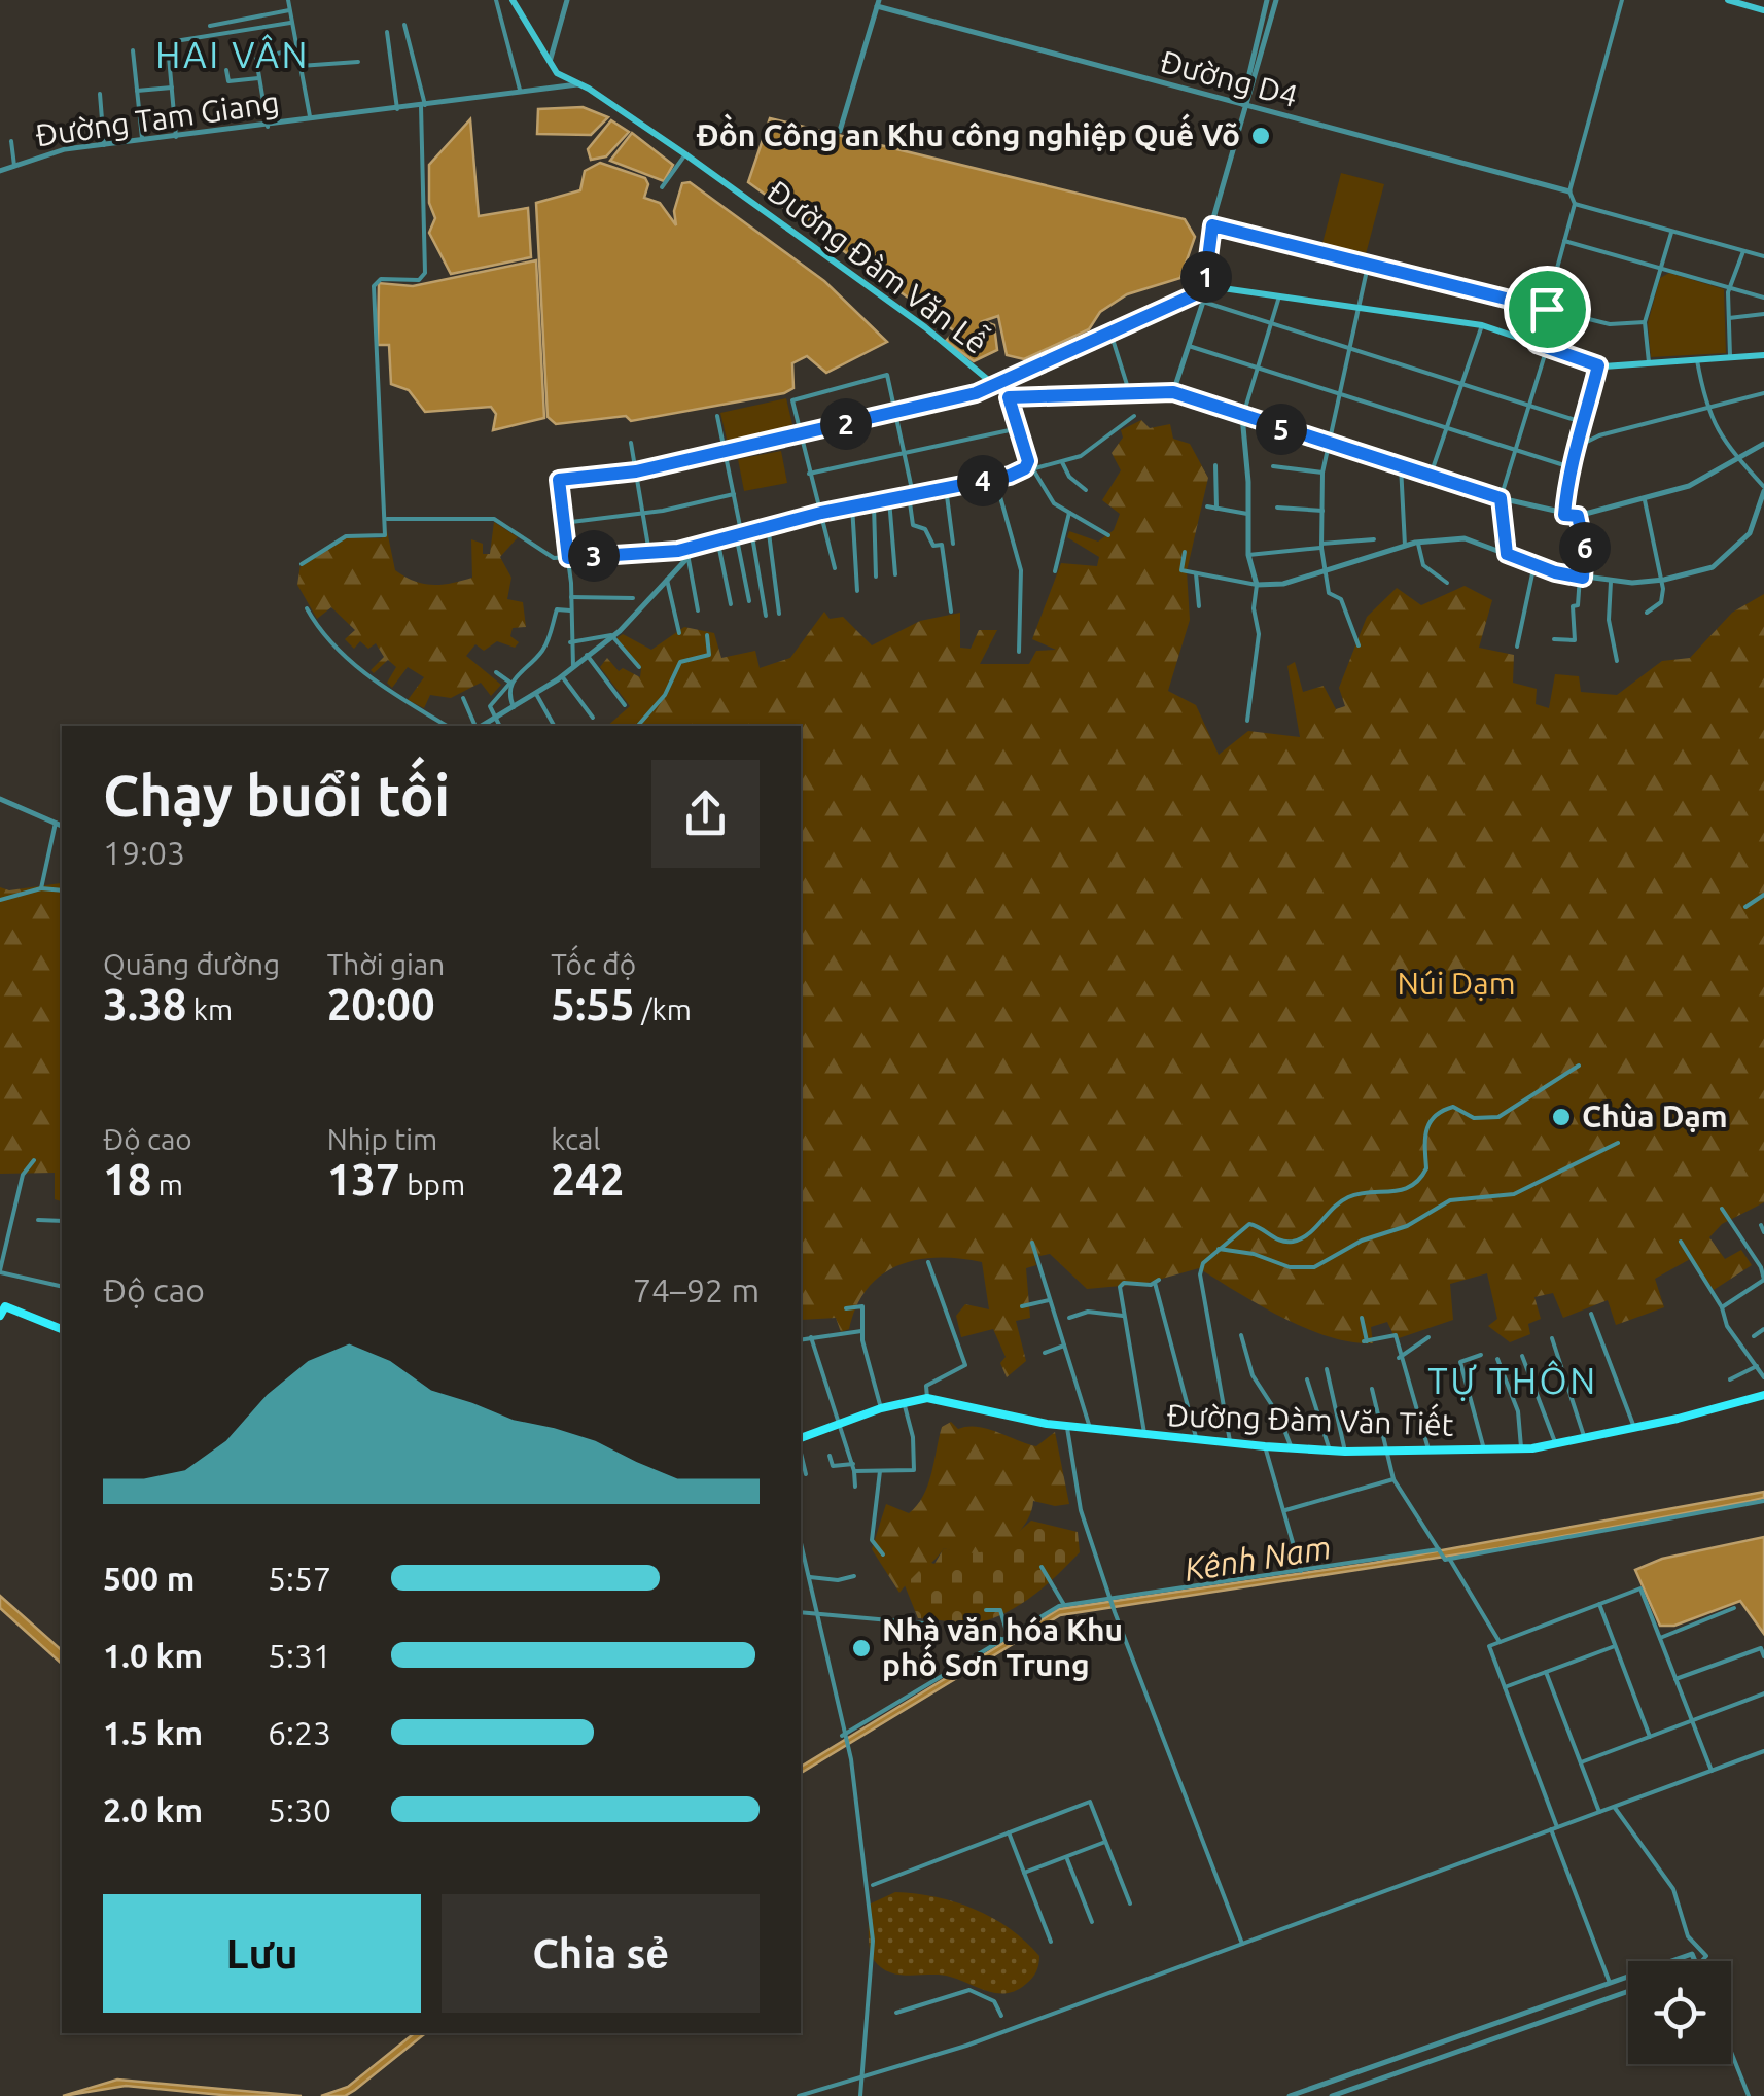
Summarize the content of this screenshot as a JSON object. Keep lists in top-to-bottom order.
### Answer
{
  "streets": {
    "main road": ["Đường Đàm Văn Lễ", "Đường Đàm Văn Tiết"],
    "street": ["Đường D4", "Đường Tam Giang"]
  },
  "crossings": [
    ["Đường Tam Giang", "Đường Đàm Văn Lễ"]
  ],
  "districts": ["HAI VÂN", "TỰ THÔN"],
  "water": ["Kênh Nam"],
  "parks": ["Núi Dạm"],
  "places": ["Đồn Công an Khu công nghiệp Quế Võ", "Chùa Dạm", "Nhà văn hóa Khu phố Sơn Trung"],
  "page": {
    "pins": [
      "1",
      "2",
      "5",
      "4",
      "6",
      "3"
    ],
    "heading": ["Chạy buổi tối", "19:03"],
    "stats": [
      ["Quãng đường", "3.38 km"],
      ["Thời gian", "20:00"],
      ["Tốc độ", "5:55 /km"],
      ["Độ cao", "18 m"],
      ["Nhịp tim", "137 bpm"],
      ["kcal", "242"]
    ],
    "chart": ["Độ cao", "74–92 m"],
    "list": [
      {
        "name": "500 m",
        "note": "5:57"
      },
      {
        "name": "1.0 km",
        "note": "5:31"
      },
      {
        "name": "1.5 km",
        "note": "6:23"
      },
      {
        "name": "2.0 km",
        "note": "5:30"
      }
    ],
    "buttons": ["Lưu", "Chia sẻ"]
  }
}
